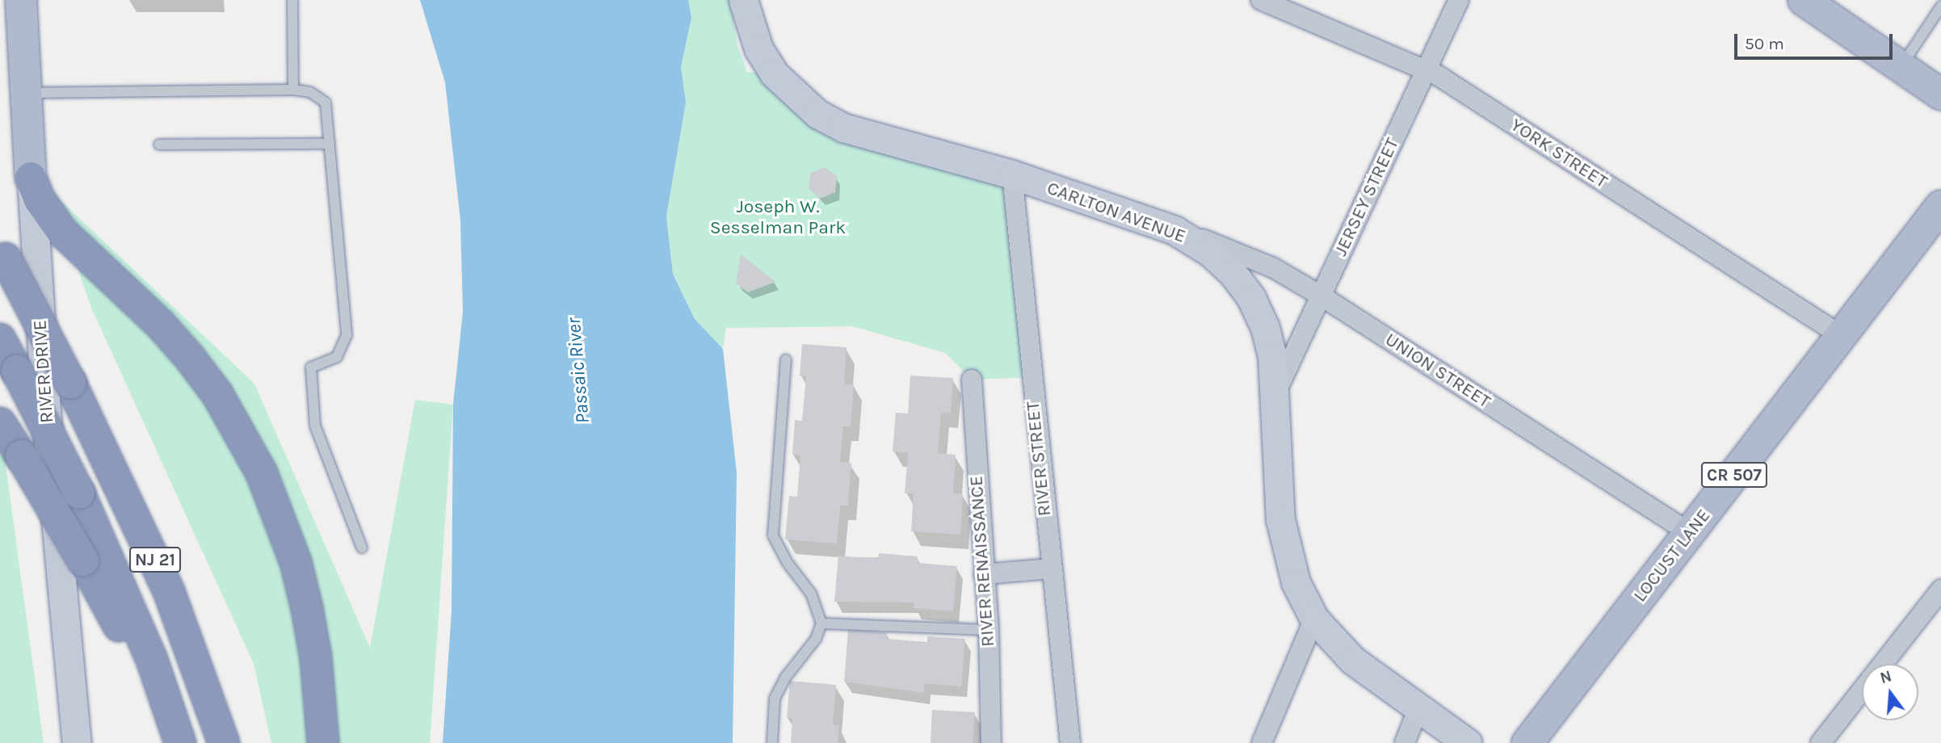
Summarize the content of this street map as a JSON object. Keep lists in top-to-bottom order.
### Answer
{
  "streets": {
    "highway": ["NJ 21"],
    "main road": ["RIVER DRIVE", "CR 507", "LOCUST LANE"],
    "street": [
      "YORK STREET",
      "JERSEY STREET",
      "CARLTON AVENUE",
      "UNION STREET",
      "RIVER STREET",
      "RIVER RENAISSANCE"
    ]
  },
  "crossings": [
    ["YORK STREET", "JERSEY STREET"],
    ["YORK STREET", "LOCUST LANE"],
    ["JERSEY STREET", "CARLTON AVENUE"],
    ["JERSEY STREET", "UNION STREET"],
    ["CARLTON AVENUE", "UNION STREET"],
    ["CARLTON AVENUE", "RIVER STREET"],
    ["UNION STREET", "LOCUST LANE"]
  ],
  "water": ["Passaic River"],
  "parks": ["Joseph W. Sesselman Park"],
  "scale_bar": "50 m",
  "north": "top"
}
